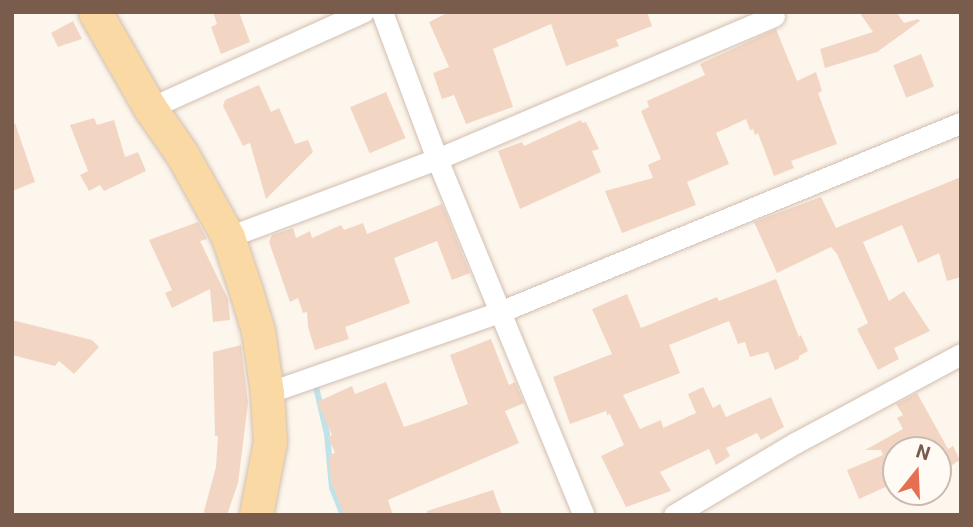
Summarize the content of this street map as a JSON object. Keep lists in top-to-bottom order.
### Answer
{
  "north": "top"
}
